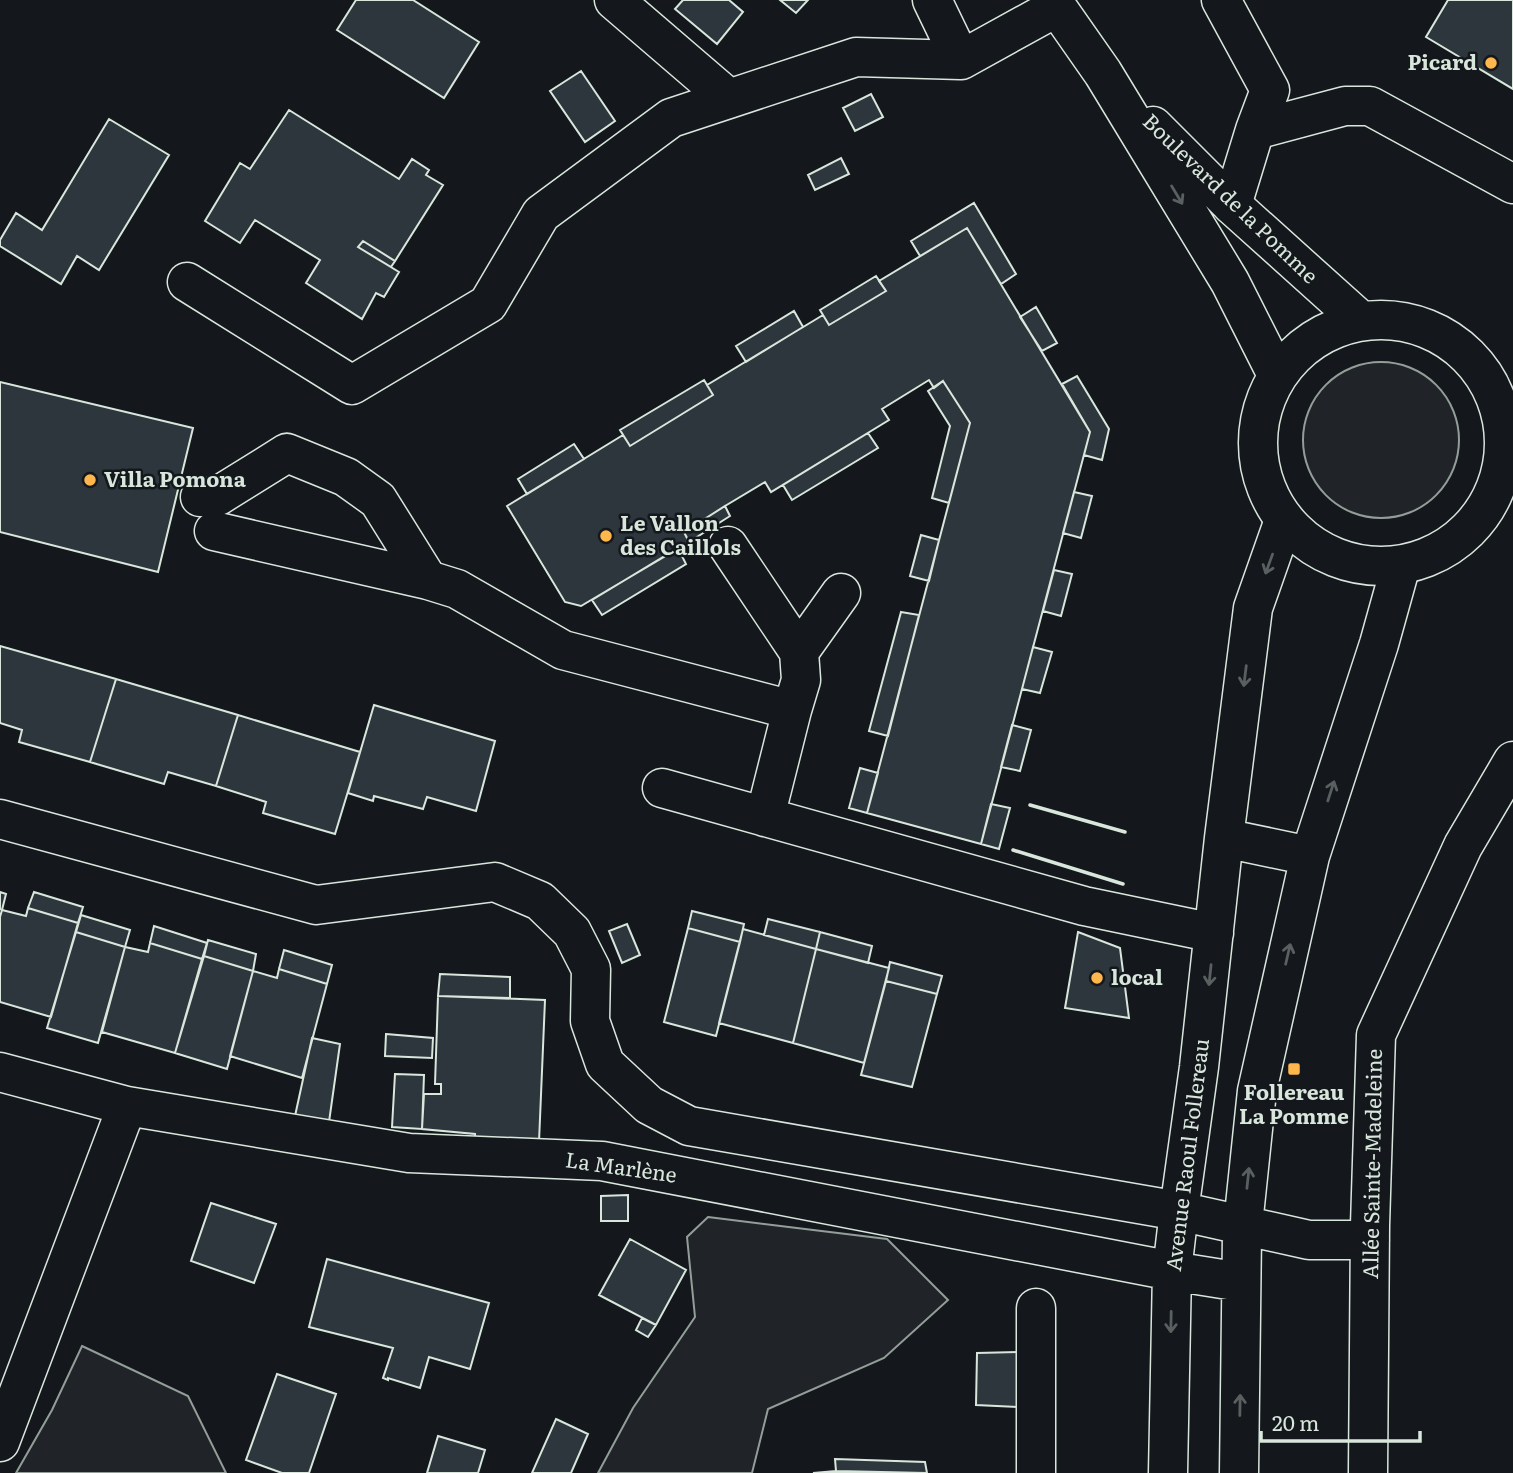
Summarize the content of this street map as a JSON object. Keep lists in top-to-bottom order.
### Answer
{
  "streets": {
    "street": [
      "Boulevard de la Pomme",
      "Avenue Raoul Follereau",
      "Allée Sainte-Madeleine",
      "La Marlène"
    ]
  },
  "crossings": [
    ["Boulevard de la Pomme", "Avenue Raoul Follereau"],
    ["Avenue Raoul Follereau", "La Marlène"]
  ],
  "places": {
    "other": [
      "Picard",
      "Villa Pomona",
      "Le Vallon des Caillols",
      "local"
    ],
    "transit": ["Follereau La Pomme"]
  },
  "scale_bar": "20 m"
}
